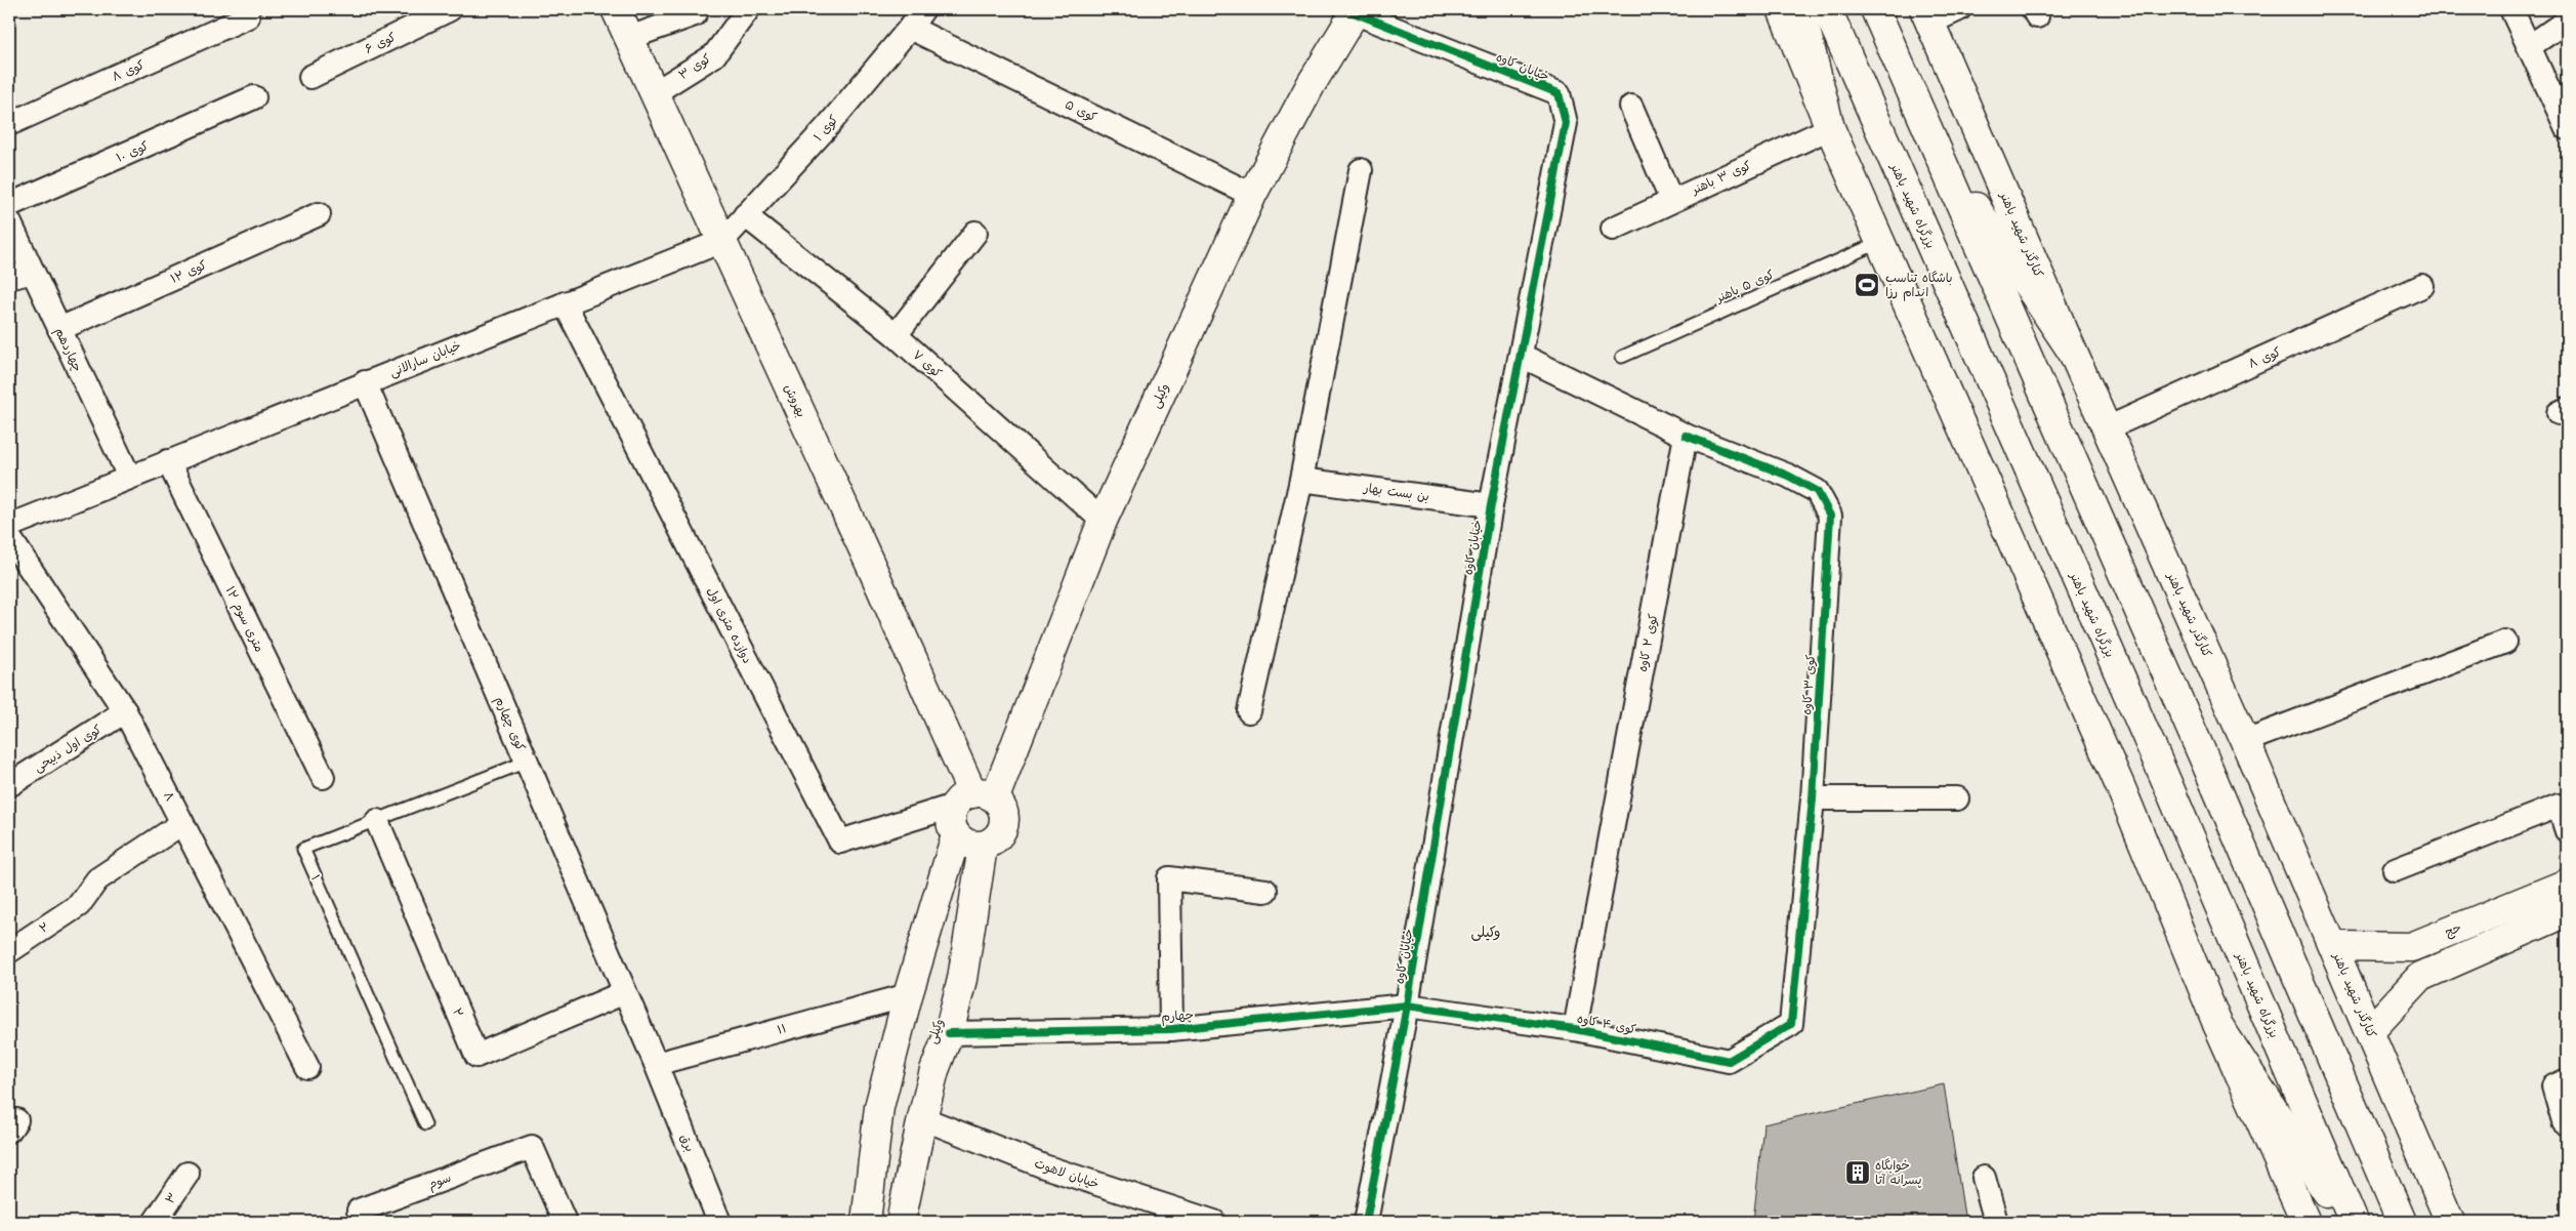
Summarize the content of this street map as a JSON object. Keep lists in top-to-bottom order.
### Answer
{
  "streets": {
    "main road": [
      "بزرگراه شهید باهنر",
      "کنارگذر شهید باهنر",
      "وکیلی",
      "بهروش",
      "حج"
    ],
    "street": [
      "کوی ۶",
      "کوی ۳",
      "خیابان کاوه",
      "کوی ۸",
      "کوی ۵",
      "کوی ۱",
      "کوی ۱۰",
      "کوی ۳ باهنر",
      "کوی ۱۲",
      "چهاردهم",
      "خیابان سارالانی",
      "کوی ۷",
      "بن بست بهار",
      "۱۲ متری سوم",
      "دوازده متری اول",
      "کوی ۲ کاوه",
      "کوی ۳ کاوه",
      "کوی چهارم",
      "کوی اول ذبیحی",
      "۸",
      "۲",
      "چهارم",
      "کوی ۴ کاوه",
      "۱۱",
      "برق",
      "خیابان لاهوت",
      "سوم",
      "۳"
    ],
    "lane": ["کوی ۵ باهنر", "۱"]
  },
  "crossings": [
    ["کوی ۳", "بهروش"],
    ["خیابان کاوه", "وکیلی"],
    ["خیابان کاوه", "بن بست بهار"],
    ["خیابان کاوه", "چهارم"],
    ["خیابان کاوه", "کوی ۴ کاوه"],
    ["کوی ۸", "کنارگذر شهید باهنر"],
    ["کوی ۵", "کوی ۱"],
    ["کوی ۵", "وکیلی"],
    ["کوی ۱", "خیابان سارالانی"],
    ["کوی ۱", "کوی ۷"],
    ["کوی ۱", "بهروش"],
    ["کنارگذر شهید باهنر", "حج"],
    ["کوی ۱۲", "چهاردهم"],
    ["چهاردهم", "خیابان سارالانی"],
    ["خیابان سارالانی", "بهروش"],
    ["خیابان سارالانی", "۱۲ متری سوم"],
    ["خیابان سارالانی", "دوازده متری اول"],
    ["خیابان سارالانی", "کوی چهارم"],
    ["کوی ۷", "وکیلی"],
    ["وکیلی", "بهروش"],
    ["وکیلی", "دوازده متری اول"],
    ["وکیلی", "چهارم"],
    ["وکیلی", "خیابان لاهوت"],
    ["بهروش", "دوازده متری اول"],
    ["کوی ۲ کاوه", "کوی ۳ کاوه"],
    ["کوی ۲ کاوه", "کوی ۴ کاوه"],
    ["کوی ۳ کاوه", "کوی ۴ کاوه"],
    ["کوی چهارم", "۱"],
    ["کوی چهارم", "۲"],
    ["کوی چهارم", "۱۱"],
    ["کوی چهارم", "برق"],
    ["کوی اول ذبیحی", "۸"],
    ["۸", "۲"],
    ["۱", "۲"],
    ["چهارم", "کوی ۴ کاوه"],
    ["۱۱", "برق"]
  ],
  "districts": ["وکیلی"],
  "places": {
    "sports": ["باشگاه تناسب اندام رزا"],
    "building": ["خوابگاه پسرانه آتا"]
  }
}
